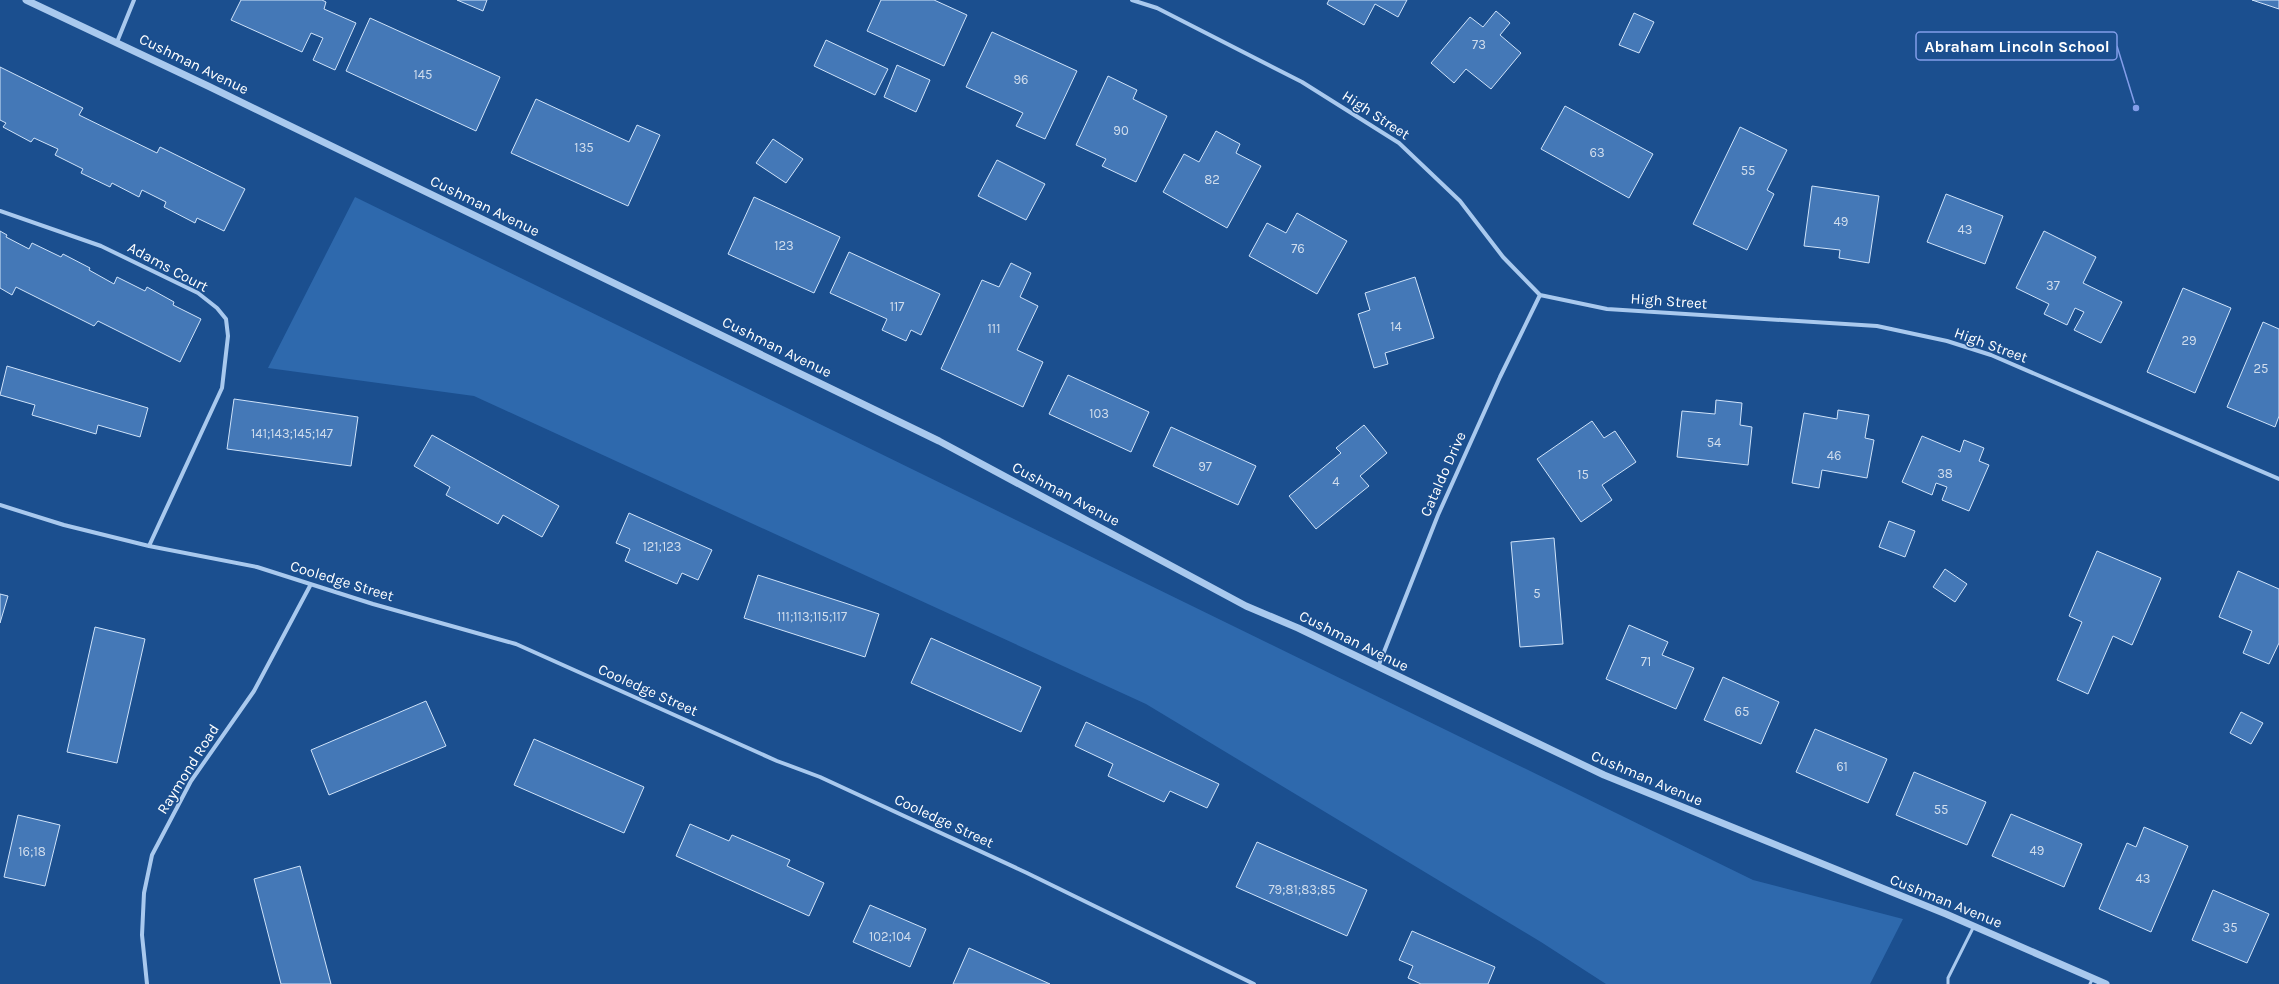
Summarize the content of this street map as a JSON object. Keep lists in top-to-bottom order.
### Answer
{
  "streets": {
    "street": [
      "Cushman Avenue",
      "High Street",
      "Adams Court",
      "Cataldo Drive",
      "Cooledge Street",
      "Raymond Road"
    ]
  },
  "crossings": [
    ["Cushman Avenue", "Cataldo Drive"],
    ["High Street", "Cataldo Drive"],
    ["Adams Court", "Cooledge Street"],
    ["Cooledge Street", "Raymond Road"]
  ],
  "places": ["Abraham Lincoln School"],
  "house_numbers": [
    "73",
    "145",
    "96",
    "90",
    "135",
    "63",
    "55",
    "82",
    "49",
    "43",
    "123",
    "76",
    "37",
    "117",
    "14",
    "111",
    "29",
    "25",
    "103",
    "141;143;145;147",
    "54",
    "46",
    "97",
    "38",
    "15",
    "4",
    "121;123",
    "5",
    "111;113;115;117",
    "71",
    "65",
    "61",
    "55",
    "49",
    "16;18",
    "43",
    "79;81;83;85",
    "35",
    "102;104"
  ]
}
